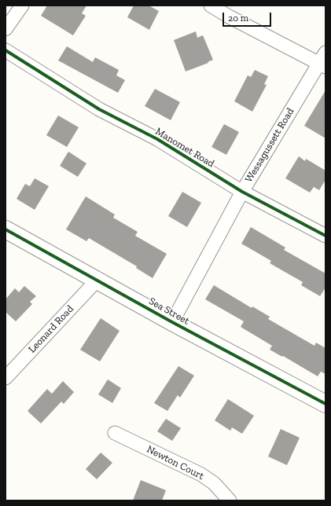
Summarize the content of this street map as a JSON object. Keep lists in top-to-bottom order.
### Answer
{
  "streets": {
    "street": [
      "Wessagussett Road",
      "Manomet Road",
      "Sea Street",
      "Leonard Road",
      "Newton Court"
    ]
  },
  "crossings": [
    ["Wessagussett Road", "Manomet Road"],
    ["Wessagussett Road", "Sea Street"],
    ["Sea Street", "Leonard Road"]
  ],
  "scale_bar": "20 m"
}
